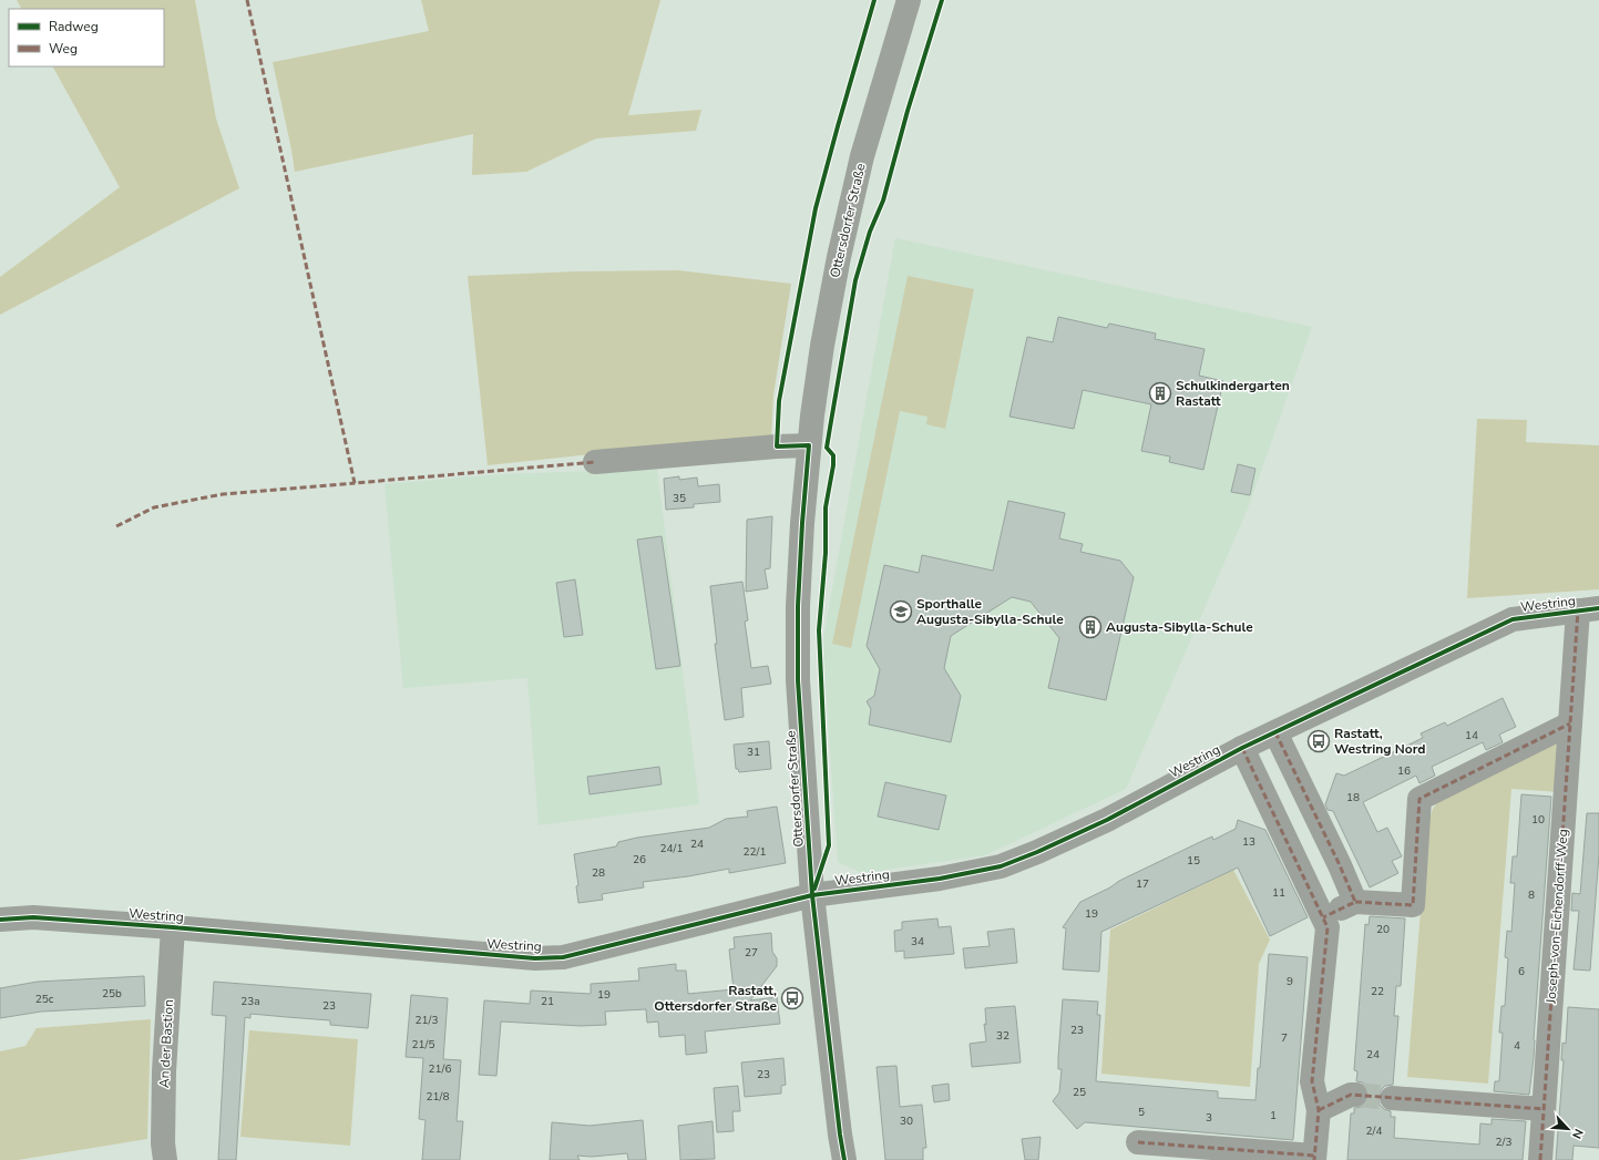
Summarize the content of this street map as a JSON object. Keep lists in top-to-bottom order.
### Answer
{
  "streets": {
    "street": [
      "Ottersdorfer Straße",
      "Westring",
      "Joseph-von-Eichendorff-Weg",
      "An der Bastion"
    ]
  },
  "crossings": [
    ["Ottersdorfer Straße", "Westring"],
    ["Westring", "Joseph-von-Eichendorff-Weg"],
    ["Westring", "An der Bastion"]
  ],
  "places": {
    "building": ["Schulkindergarten Rastatt", "Augusta-Sibylla-Schule"],
    "school or university": ["Sporthalle Augusta-Sibylla-Schule"],
    "bus stop": ["Rastatt, Westring Nord", "Rastatt, Ottersdorfer Straße"]
  },
  "house_numbers": [
    "35",
    "14",
    "31",
    "16",
    "18",
    "10",
    "13",
    "24",
    "24/1",
    "22/1",
    "26",
    "15",
    "28",
    "17",
    "11",
    "8",
    "19",
    "20",
    "34",
    "27",
    "6",
    "9",
    "22",
    "25b",
    "19",
    "25c",
    "23a",
    "21",
    "23",
    "21/3",
    "23",
    "32",
    "7",
    "21/5",
    "4",
    "24",
    "21/6",
    "23",
    "25",
    "21/8",
    "5",
    "1",
    "3",
    "30",
    "2/4",
    "2/3"
  ],
  "legend": ["Radweg", "Weg"],
  "north": "bottom right"
}
